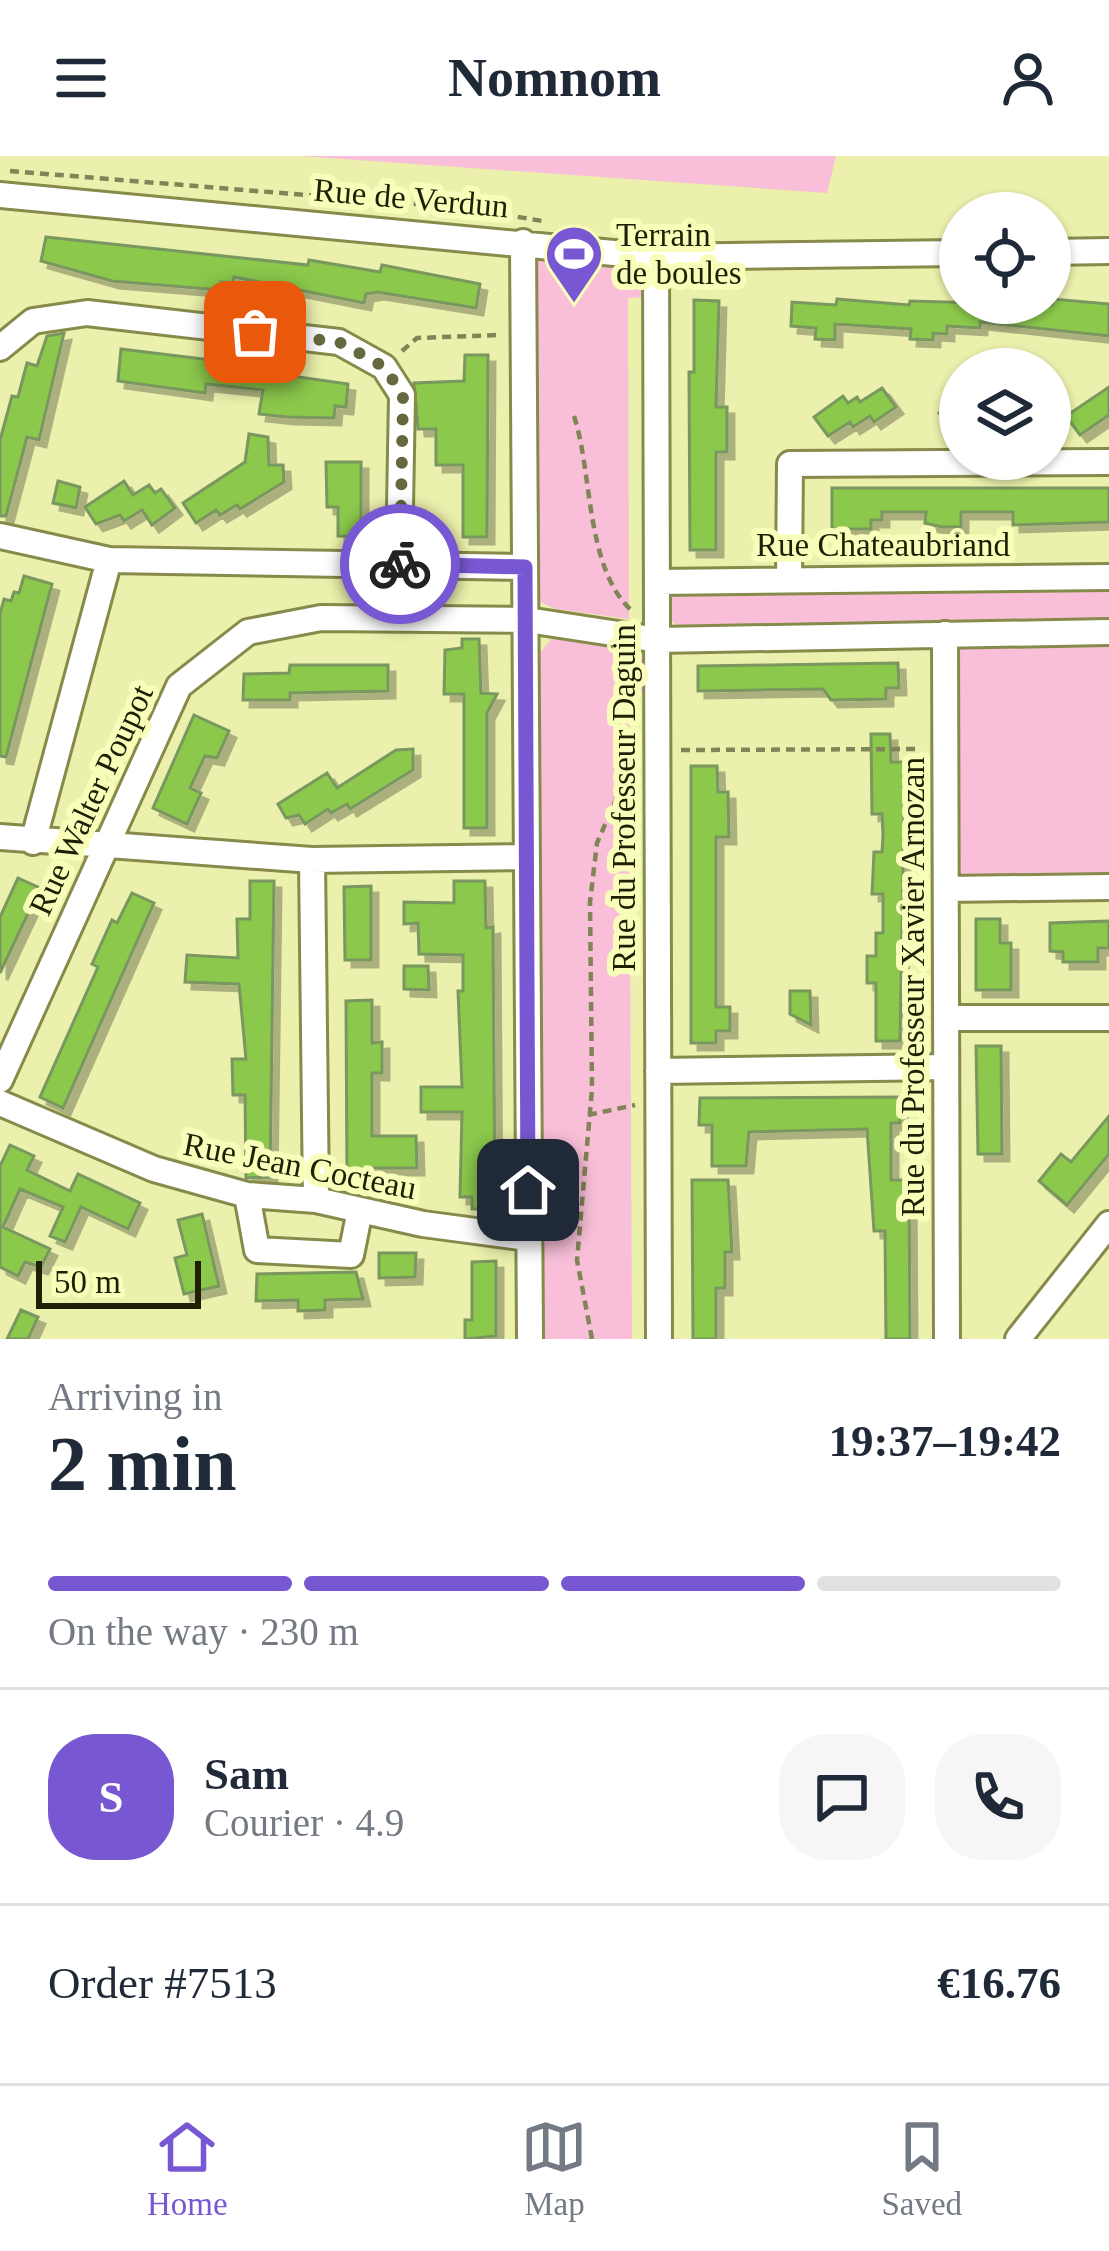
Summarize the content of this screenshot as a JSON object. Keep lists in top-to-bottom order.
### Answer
{
  "streets": {
    "street": [
      "Rue de Verdun",
      "Rue Chateaubriand",
      "Rue du Professeur Daguin",
      "Rue Walter Poupot",
      "Rue du Professeur Xavier Arnozan",
      "Rue Jean Cocteau"
    ]
  },
  "crossings": [
    ["Rue de Verdun", "Rue du Professeur Daguin"],
    ["Rue Chateaubriand", "Rue du Professeur Daguin"],
    ["Rue du Professeur Daguin", "Rue Walter Poupot"],
    ["Rue Walter Poupot", "Rue du Professeur Xavier Arnozan"]
  ],
  "places": {
    "sports": ["Terrain de boules"]
  },
  "scale_bar": "50 m",
  "page": {
    "header": "Nomnom",
    "scale": "50 m",
    "heading": ["2 min", "Arriving in", "19:37–19:42"],
    "panel": [
      "Sam",
      "Courier · 4.9",
      "Order #7513",
      "€16.76"
    ],
    "bar": "On the way · 230 m",
    "round": "S",
    "tabs": ["Home", "Map", "Saved"]
  }
}
